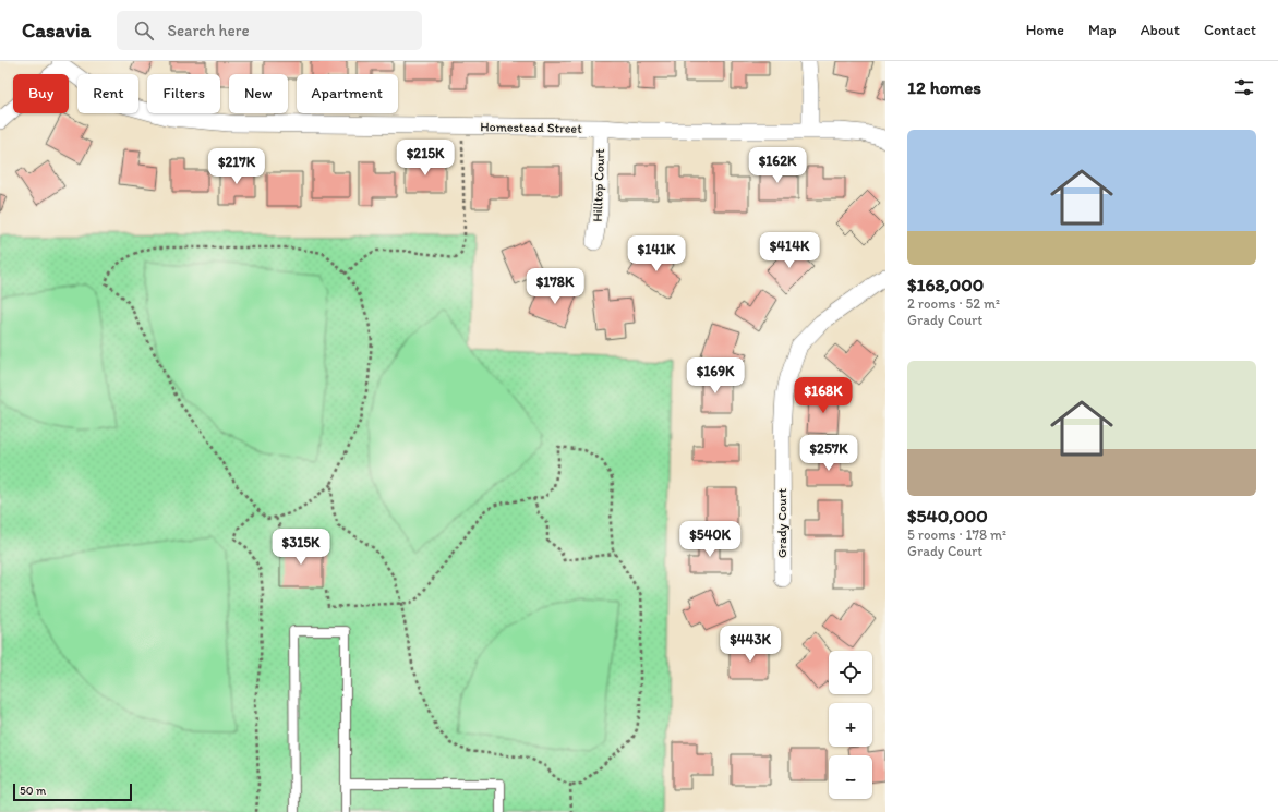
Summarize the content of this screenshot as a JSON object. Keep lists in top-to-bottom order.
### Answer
{
  "streets": {
    "street": ["Homestead Street", "Hilltop Court", "Grady Court"]
  },
  "crossings": [
    ["Homestead Street", "Hilltop Court"]
  ],
  "scale_bar": "50 m",
  "page": {
    "header": "Casavia",
    "search": "Search here",
    "nav": [
      "Home",
      "Map",
      "About",
      "Contact"
    ],
    "heading": "12 homes",
    "chip": [
      "Buy",
      "Rent",
      "Filters",
      "New",
      "Apartment"
    ],
    "list": [
      {
        "name": "$168,000",
        "note": "2 rooms · 52 m² · Grady Court"
      },
      {
        "name": "$540,000",
        "note": "5 rooms · 178 m² · Grady Court"
      }
    ],
    "price": [
      "$215K",
      "$162K",
      "$217K",
      "$414K",
      "$141K",
      "$178K",
      "$169K",
      "$168K",
      "$257K",
      "$540K",
      "$315K",
      "$443K"
    ],
    "map_buttons": ["+", "−"],
    "scale": "50 m"
  }
}
